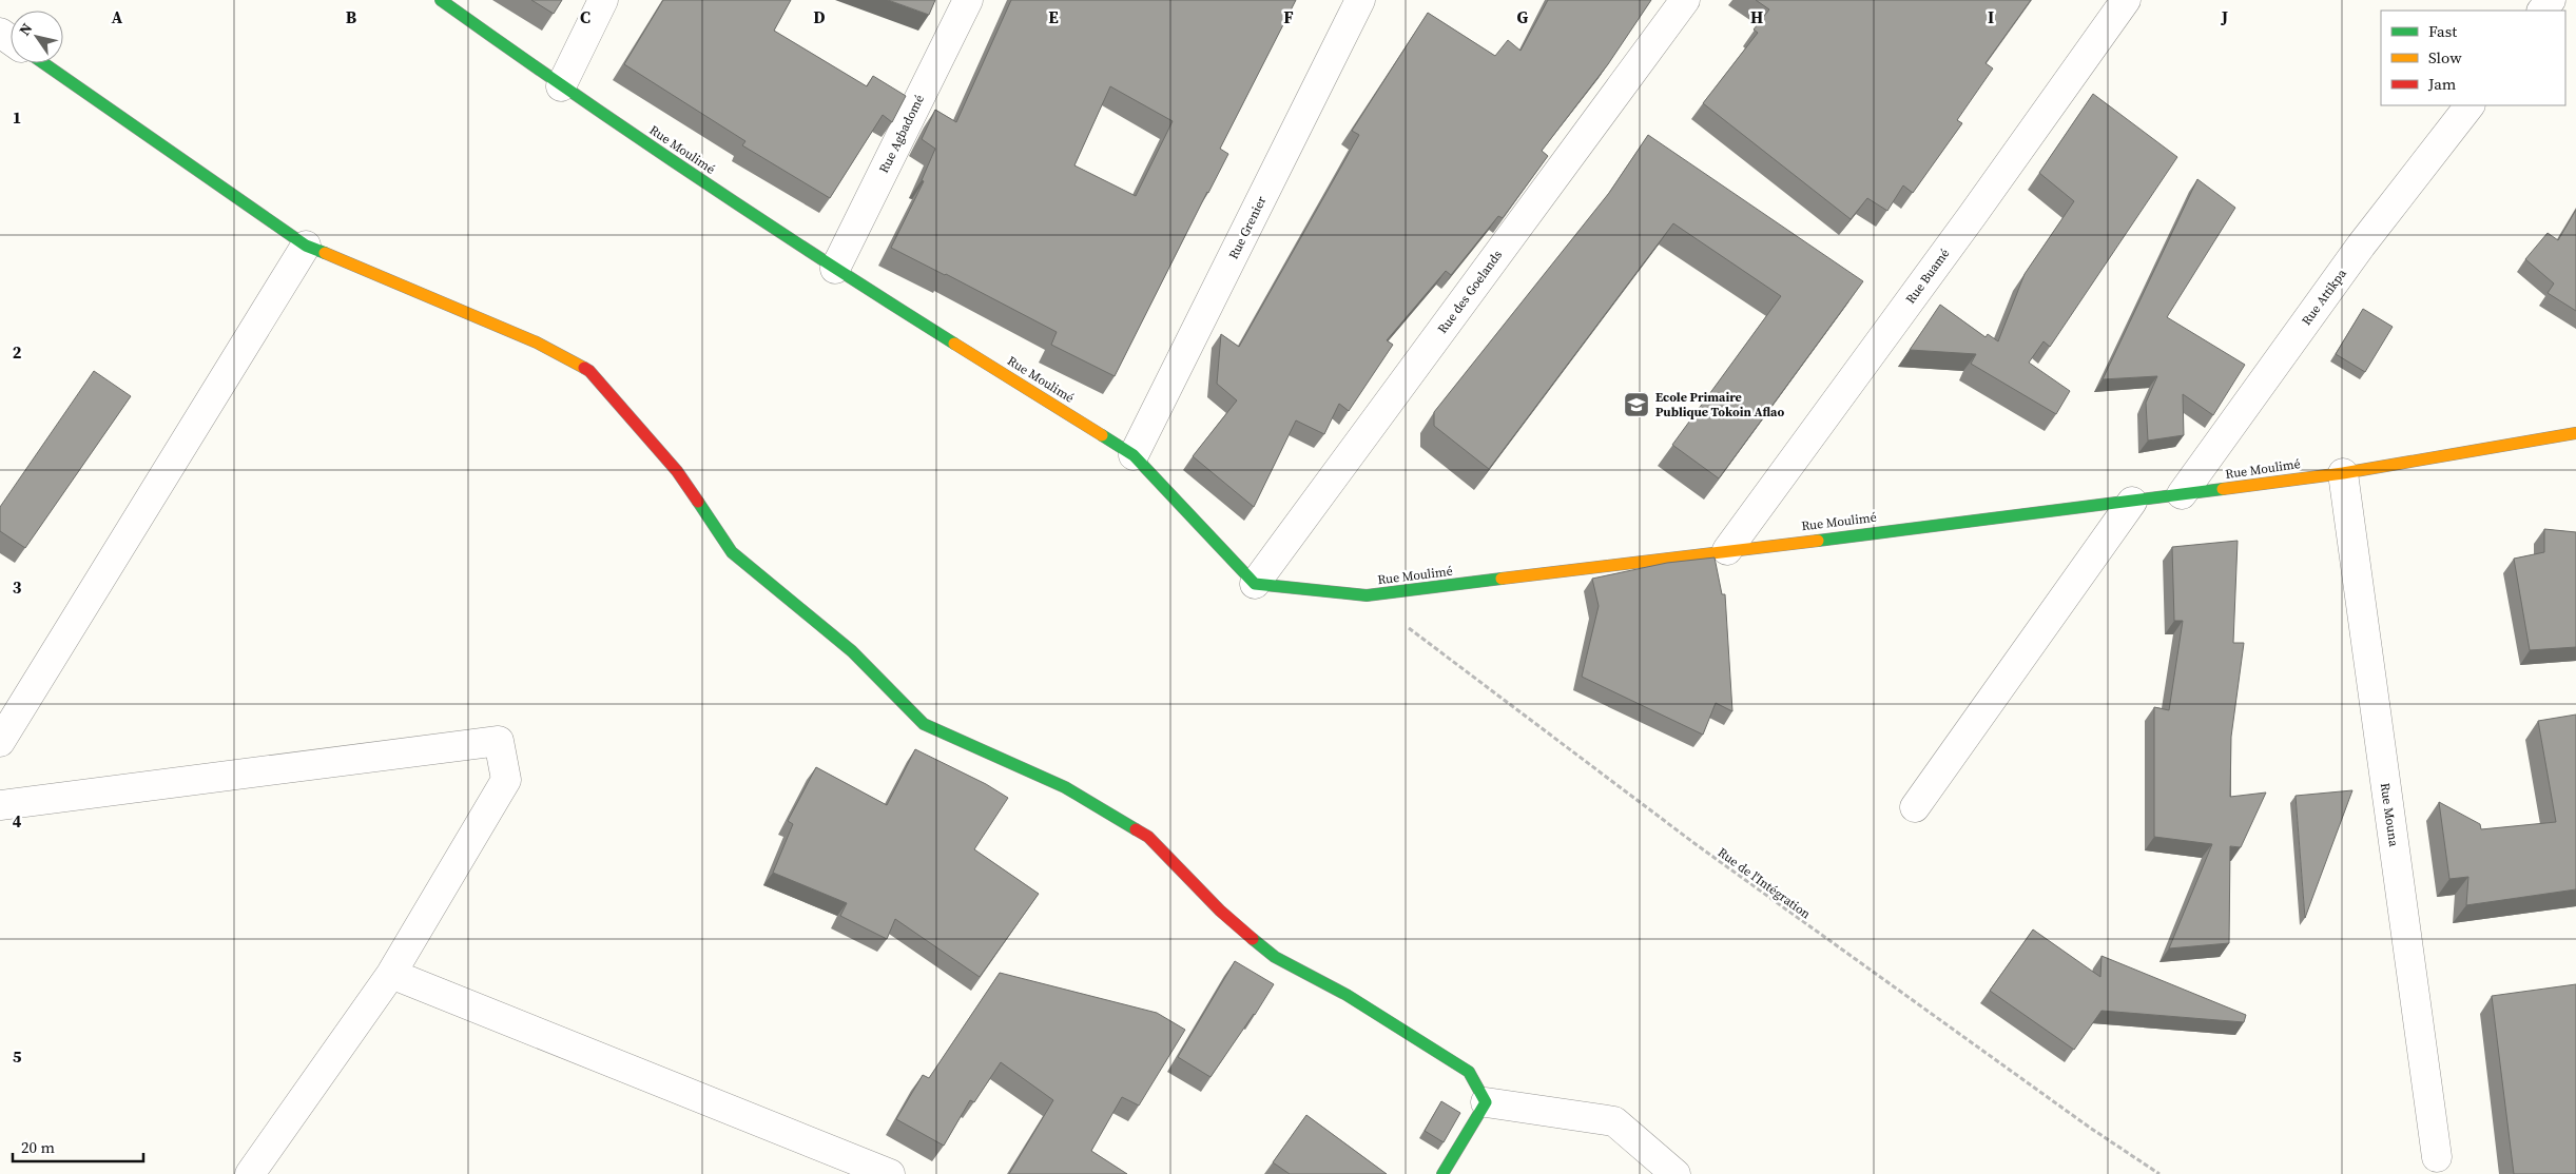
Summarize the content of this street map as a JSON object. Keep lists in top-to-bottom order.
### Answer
{
  "streets": {
    "street": [
      "Rue Agbadomé",
      "Rue Moulimé",
      "Rue Grenier",
      "Rue Buamé",
      "Rue des Goelands",
      "Rue Attikpa",
      "Rue Mouna"
    ],
    "path": ["Rue de l'Intégration"]
  },
  "crossings": [
    ["Rue Agbadomé", "Rue Moulimé"],
    ["Rue Moulimé", "Rue Grenier"],
    ["Rue Moulimé", "Rue Buamé"],
    ["Rue Moulimé", "Rue des Goelands"],
    ["Rue Moulimé", "Rue Attikpa"],
    ["Rue Moulimé", "Rue Mouna"],
    ["Rue Moulimé", "Rue de l'Intégration"]
  ],
  "places": {
    "school or university": ["Ecole Primaire Publique Tokoin Aflao"]
  },
  "legend": ["Fast", "Slow", "Jam"],
  "scale_bar": "20 m",
  "north": "top left",
  "grid": {
    "columns": [
      "A",
      "B",
      "C",
      "D",
      "E",
      "F",
      "G",
      "H",
      "I",
      "J"
    ],
    "rows": [
      "1",
      "2",
      "3",
      "4",
      "5"
    ]
  }
}
